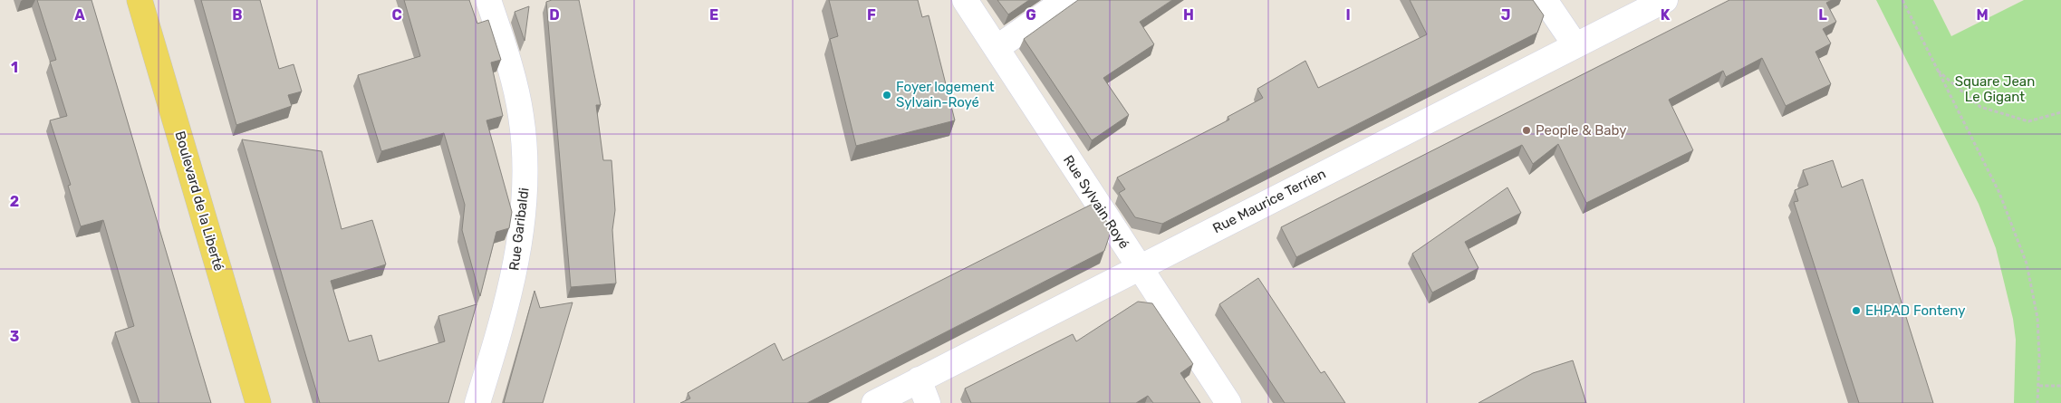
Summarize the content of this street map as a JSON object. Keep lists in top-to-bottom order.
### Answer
{
  "streets": {
    "main road": ["Boulevard de la Liberté"],
    "street": ["Rue Maurice Terrien", "Rue Sylvain Royé", "Rue Garibaldi"]
  },
  "crossings": [
    ["Rue Maurice Terrien", "Rue Sylvain Royé"]
  ],
  "parks": ["Square Jean Le Gigant"],
  "places": ["Foyer logement Sylvain-Royé", "People & Baby", "EHPAD Fonteny"],
  "grid": {
    "columns": [
      "A",
      "B",
      "C",
      "D",
      "E",
      "F",
      "G",
      "H",
      "I",
      "J",
      "K",
      "L",
      "M"
    ],
    "rows": ["1", "2", "3"]
  }
}
